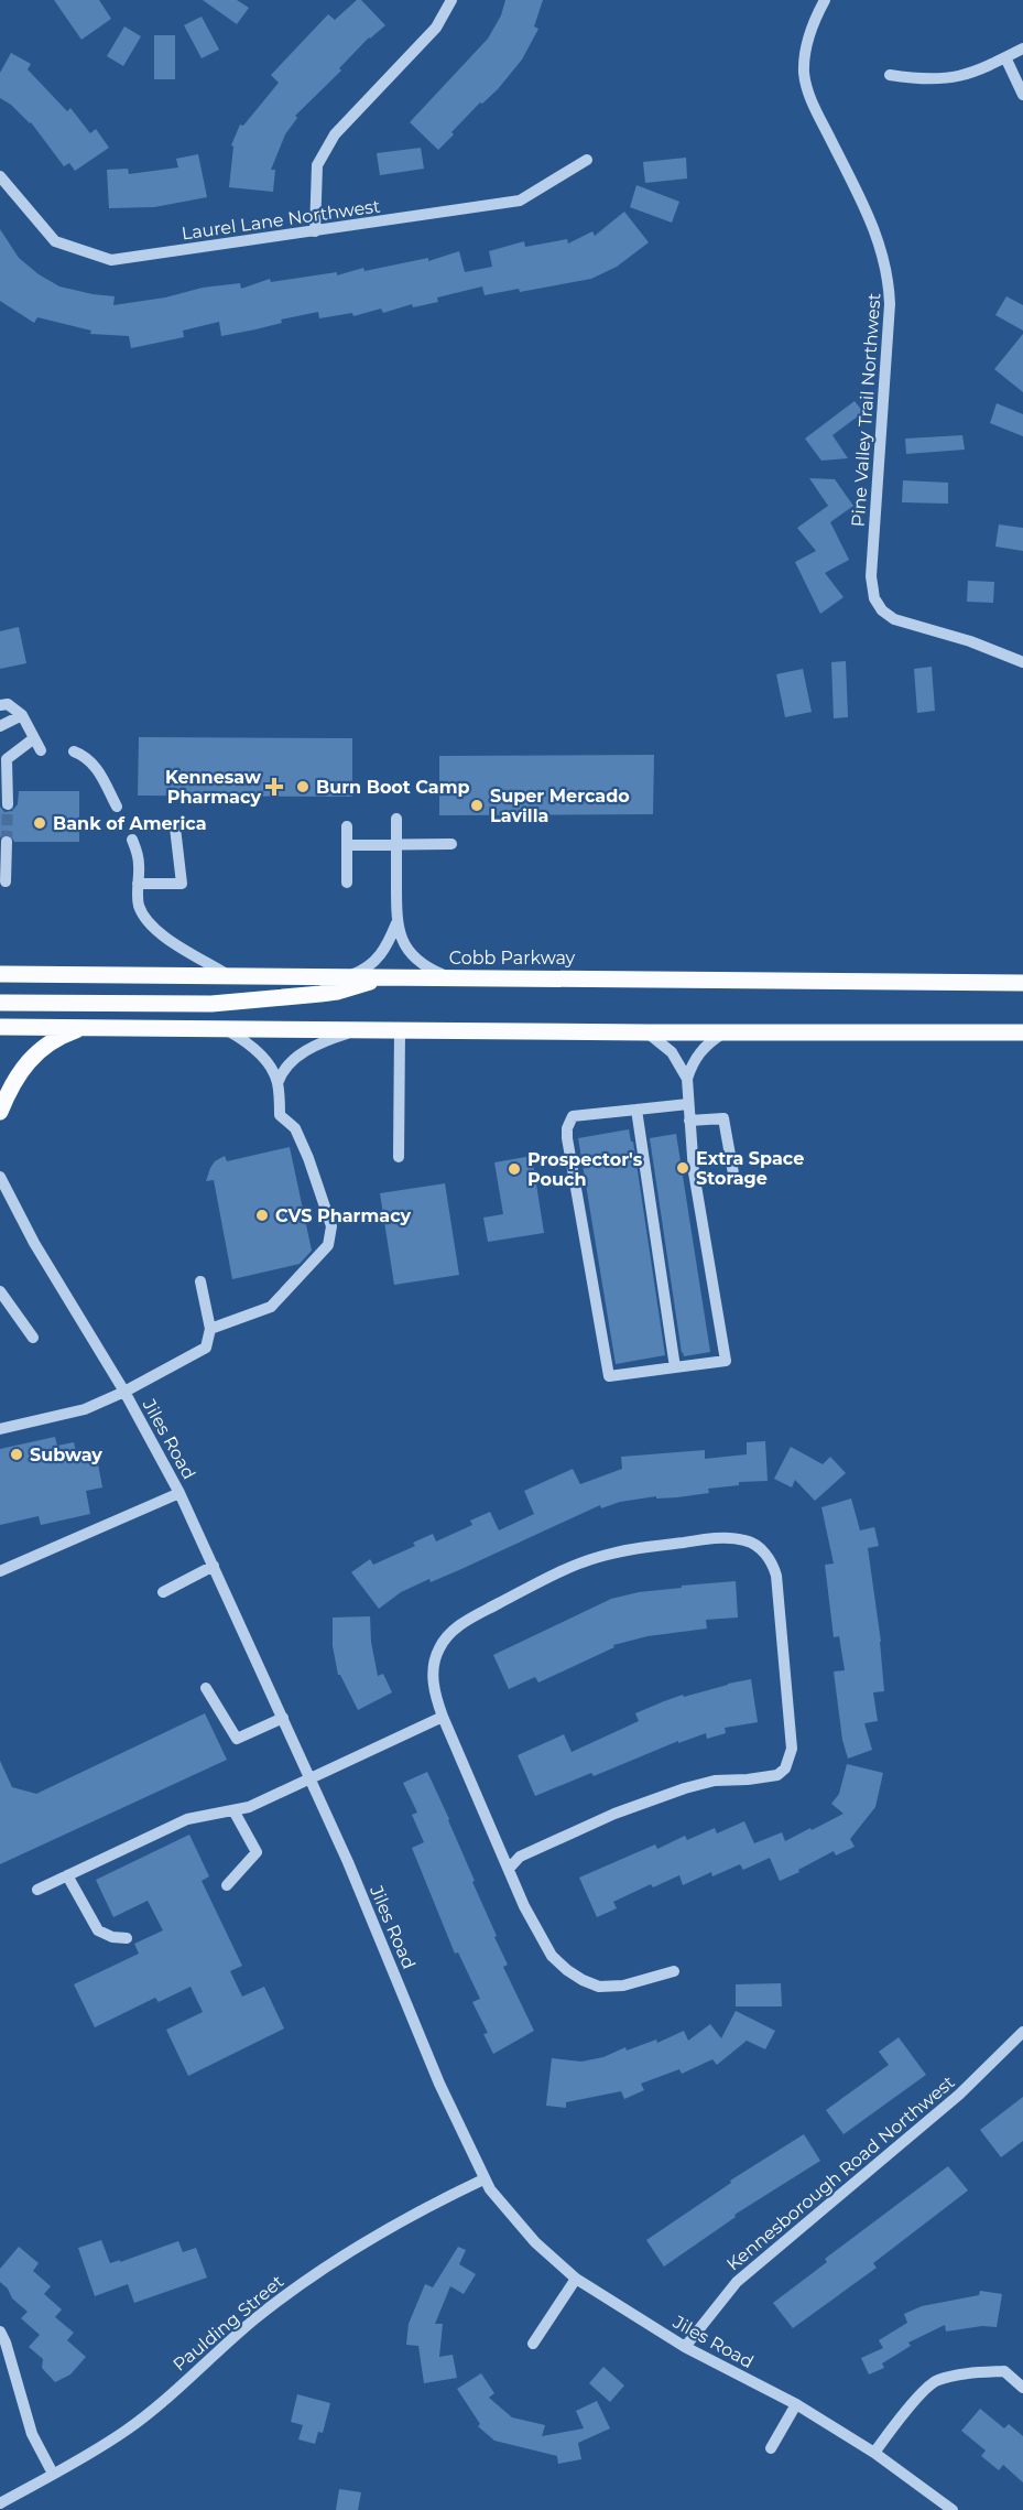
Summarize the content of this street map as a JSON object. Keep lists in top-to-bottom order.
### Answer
{
  "streets": {
    "main road": ["Cobb Parkway"],
    "street": [
      "Laurel Lane Northwest",
      "Pine Valley Trail Northwest",
      "Jiles Road",
      "Kennesborough Road Northwest",
      "Paulding Street"
    ]
  },
  "crossings": [
    ["Jiles Road", "Kennesborough Road Northwest"],
    ["Jiles Road", "Paulding Street"]
  ],
  "places": {
    "health": ["Kennesaw Pharmacy"],
    "other": [
      "Burn Boot Camp",
      "Super Mercado Lavilla",
      "Bank of America",
      "Extra Space Storage",
      "Prospector's Pouch",
      "CVS Pharmacy",
      "Subway"
    ]
  }
}
